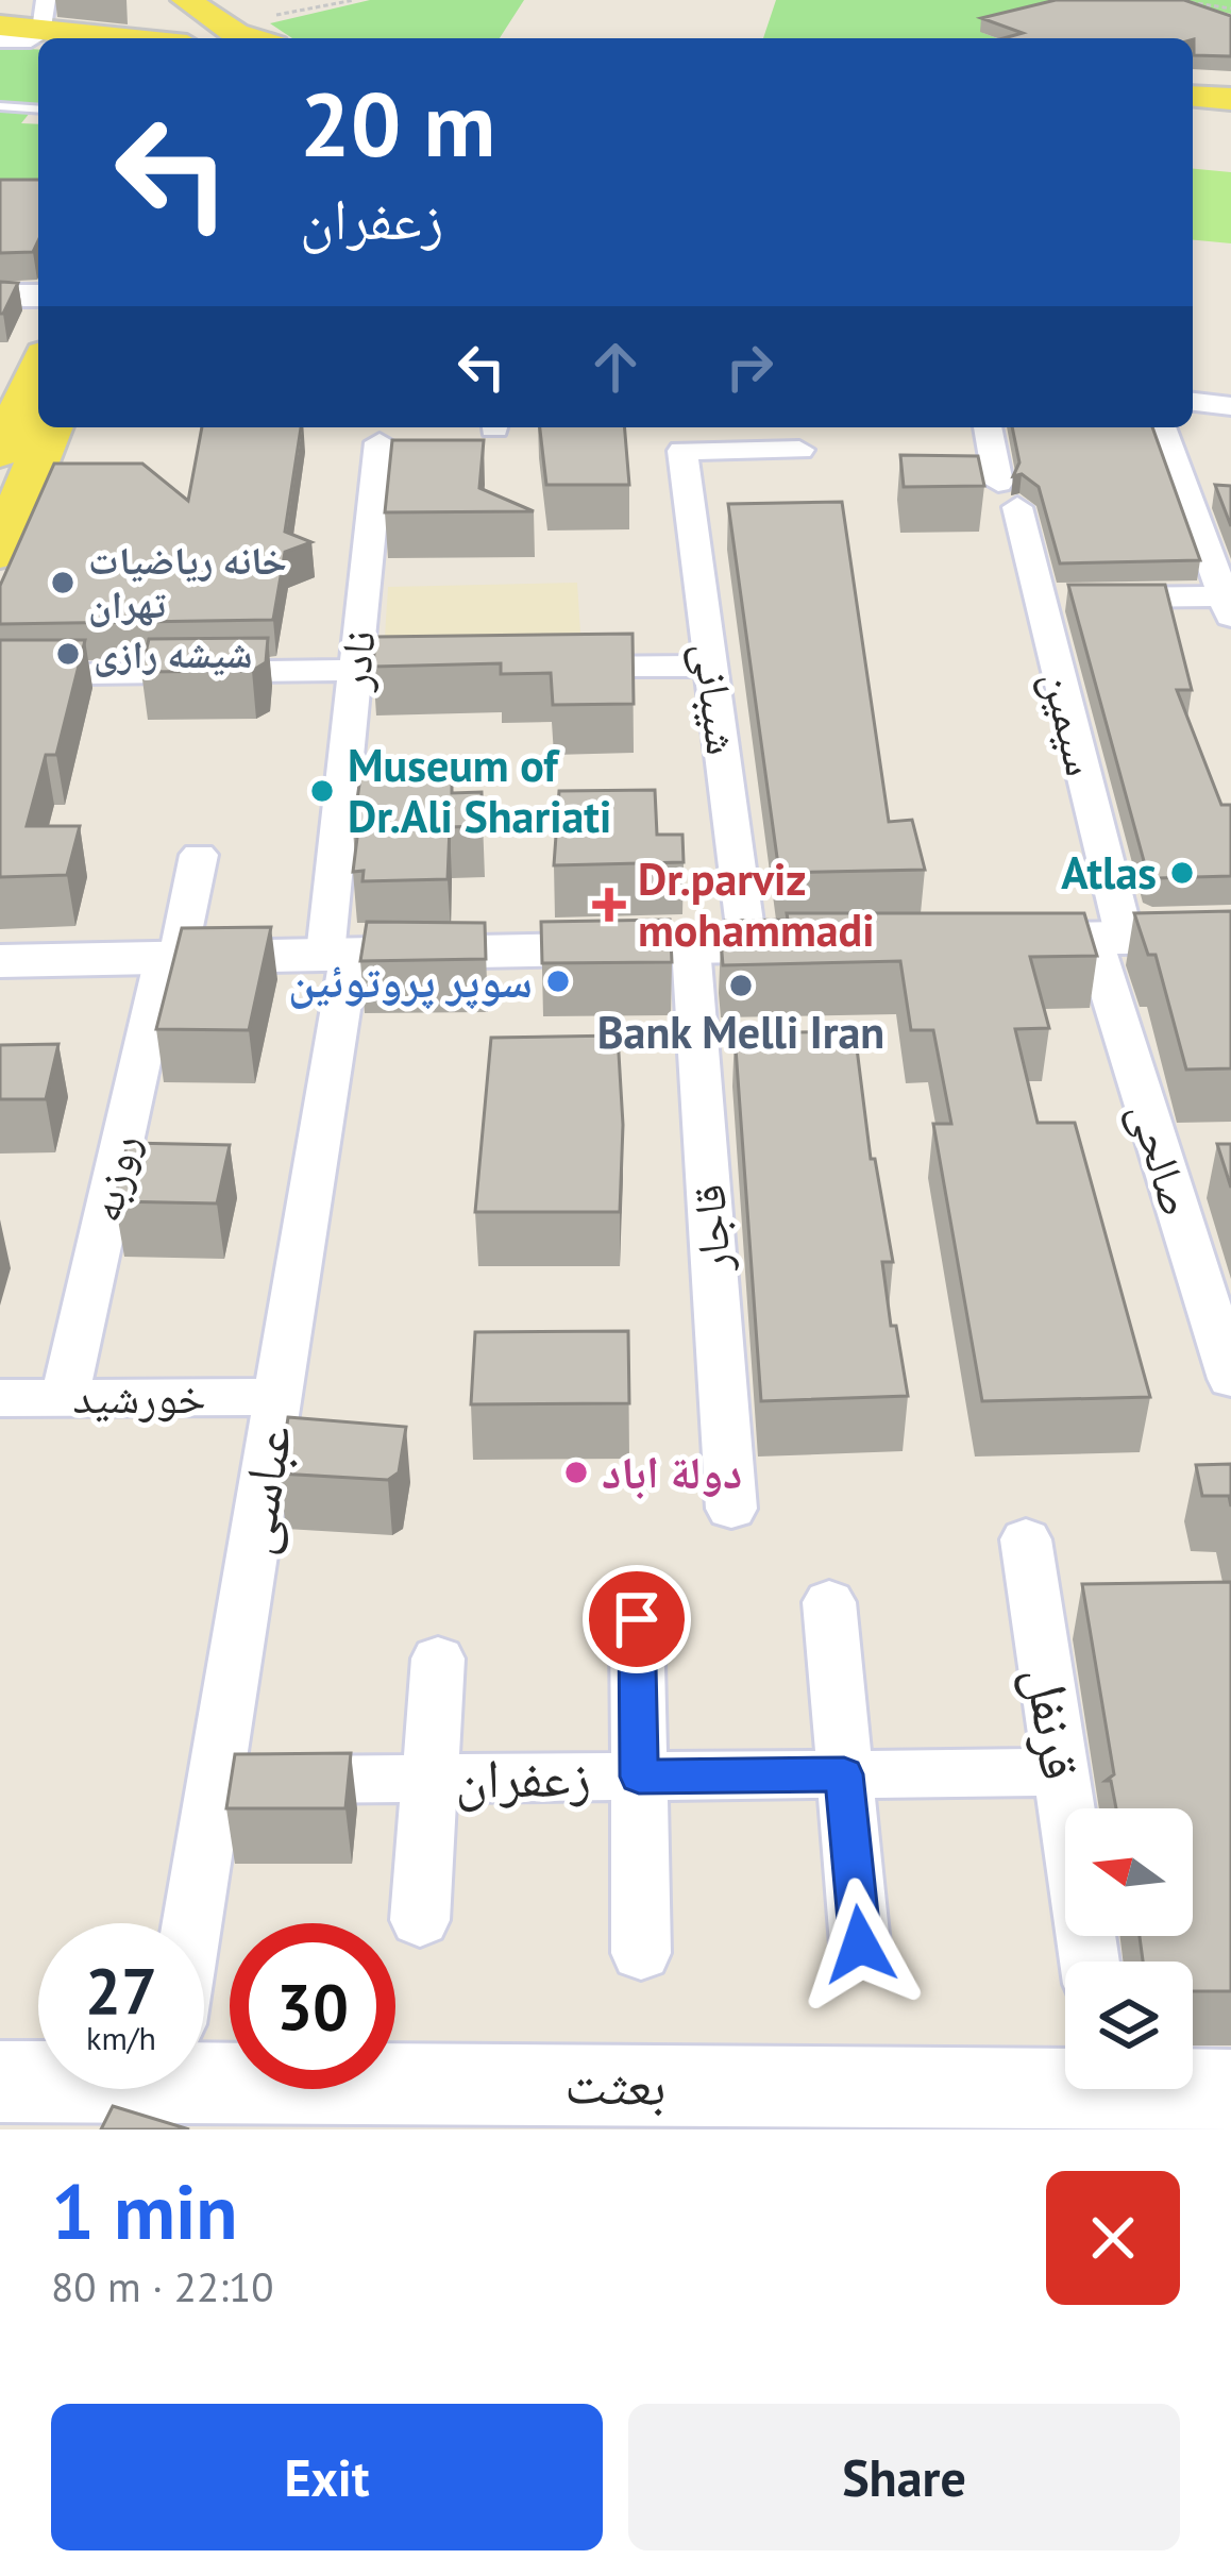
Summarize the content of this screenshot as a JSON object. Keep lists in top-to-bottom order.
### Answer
{
  "streets": {
    "main road": ["بعثت"],
    "street": [
      "نادر",
      "شیبانی",
      "سیمین",
      "صالحی",
      "روزبه",
      "قاجار",
      "خورشید",
      "عباسی",
      "قرنفل",
      "زعفران"
    ]
  },
  "crossings": [
    ["نادر", "عباسی"],
    ["سیمین", "صالحی"],
    ["روزبه", "خورشید"],
    ["خورشید", "عباسی"],
    ["عباسی", "زعفران"],
    ["قرنفل", "زعفران"]
  ],
  "places": {
    "other": [
      "خانه ریاضیات تهران",
      "شیشه رازی",
      "Museum of Dr.Ali Shariati",
      "Atlas",
      "سوپر پروتوئین",
      "Bank Melli Iran",
      "دولة اباد"
    ],
    "health": ["Dr.parviz mohammadi"]
  },
  "north": "left",
  "page": {
    "turn": ["20 m", "زعفران"],
    "speed": "27 km/h",
    "limit": "30",
    "heading": ["1 min", "80 m · 22:10"],
    "buttons": ["Exit", "Share"]
  }
}
